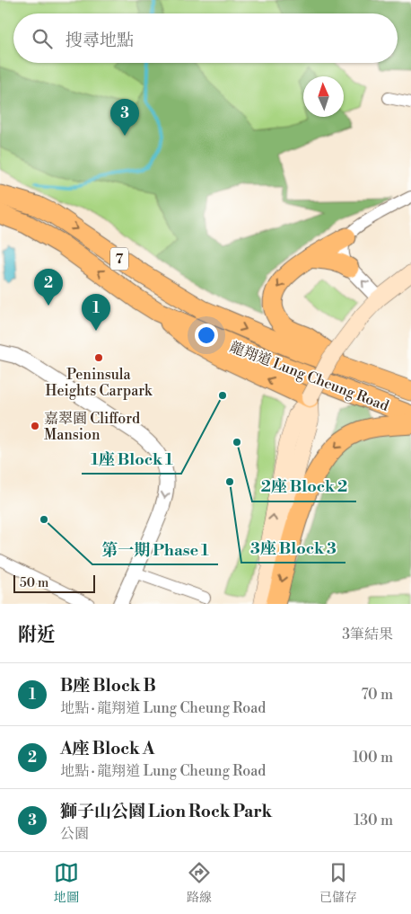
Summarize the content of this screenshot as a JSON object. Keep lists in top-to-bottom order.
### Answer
{
  "streets": {
    "highway": ["7", "龍翔道 Lung Cheung Road"]
  },
  "places": [
    "Peninsula Heights Carpark",
    "1座 Block 1",
    "嘉翠園 Clifford Mansion",
    "2座 Block 2",
    "3座 Block 3",
    "第一期 Phase 1"
  ],
  "scale_bar": "50 m",
  "north": "top",
  "page": {
    "search": "搜尋地點",
    "pins": ["3", "2", "1"],
    "scale": "50 m",
    "heading": ["附近", "3筆結果"],
    "list": [
      {
        "mark": "1",
        "name": "B座 Block B",
        "note": "地點 · 龍翔道 Lung Cheung Road",
        "value": "70 m"
      },
      {
        "mark": "2",
        "name": "A座 Block A",
        "note": "地點 · 龍翔道 Lung Cheung Road",
        "value": "100 m"
      },
      {
        "mark": "3",
        "name": "獅子山公園 Lion Rock Park",
        "note": "公園",
        "value": "130 m"
      }
    ],
    "nav": ["地圖", "路線", "已儲存"]
  }
}
